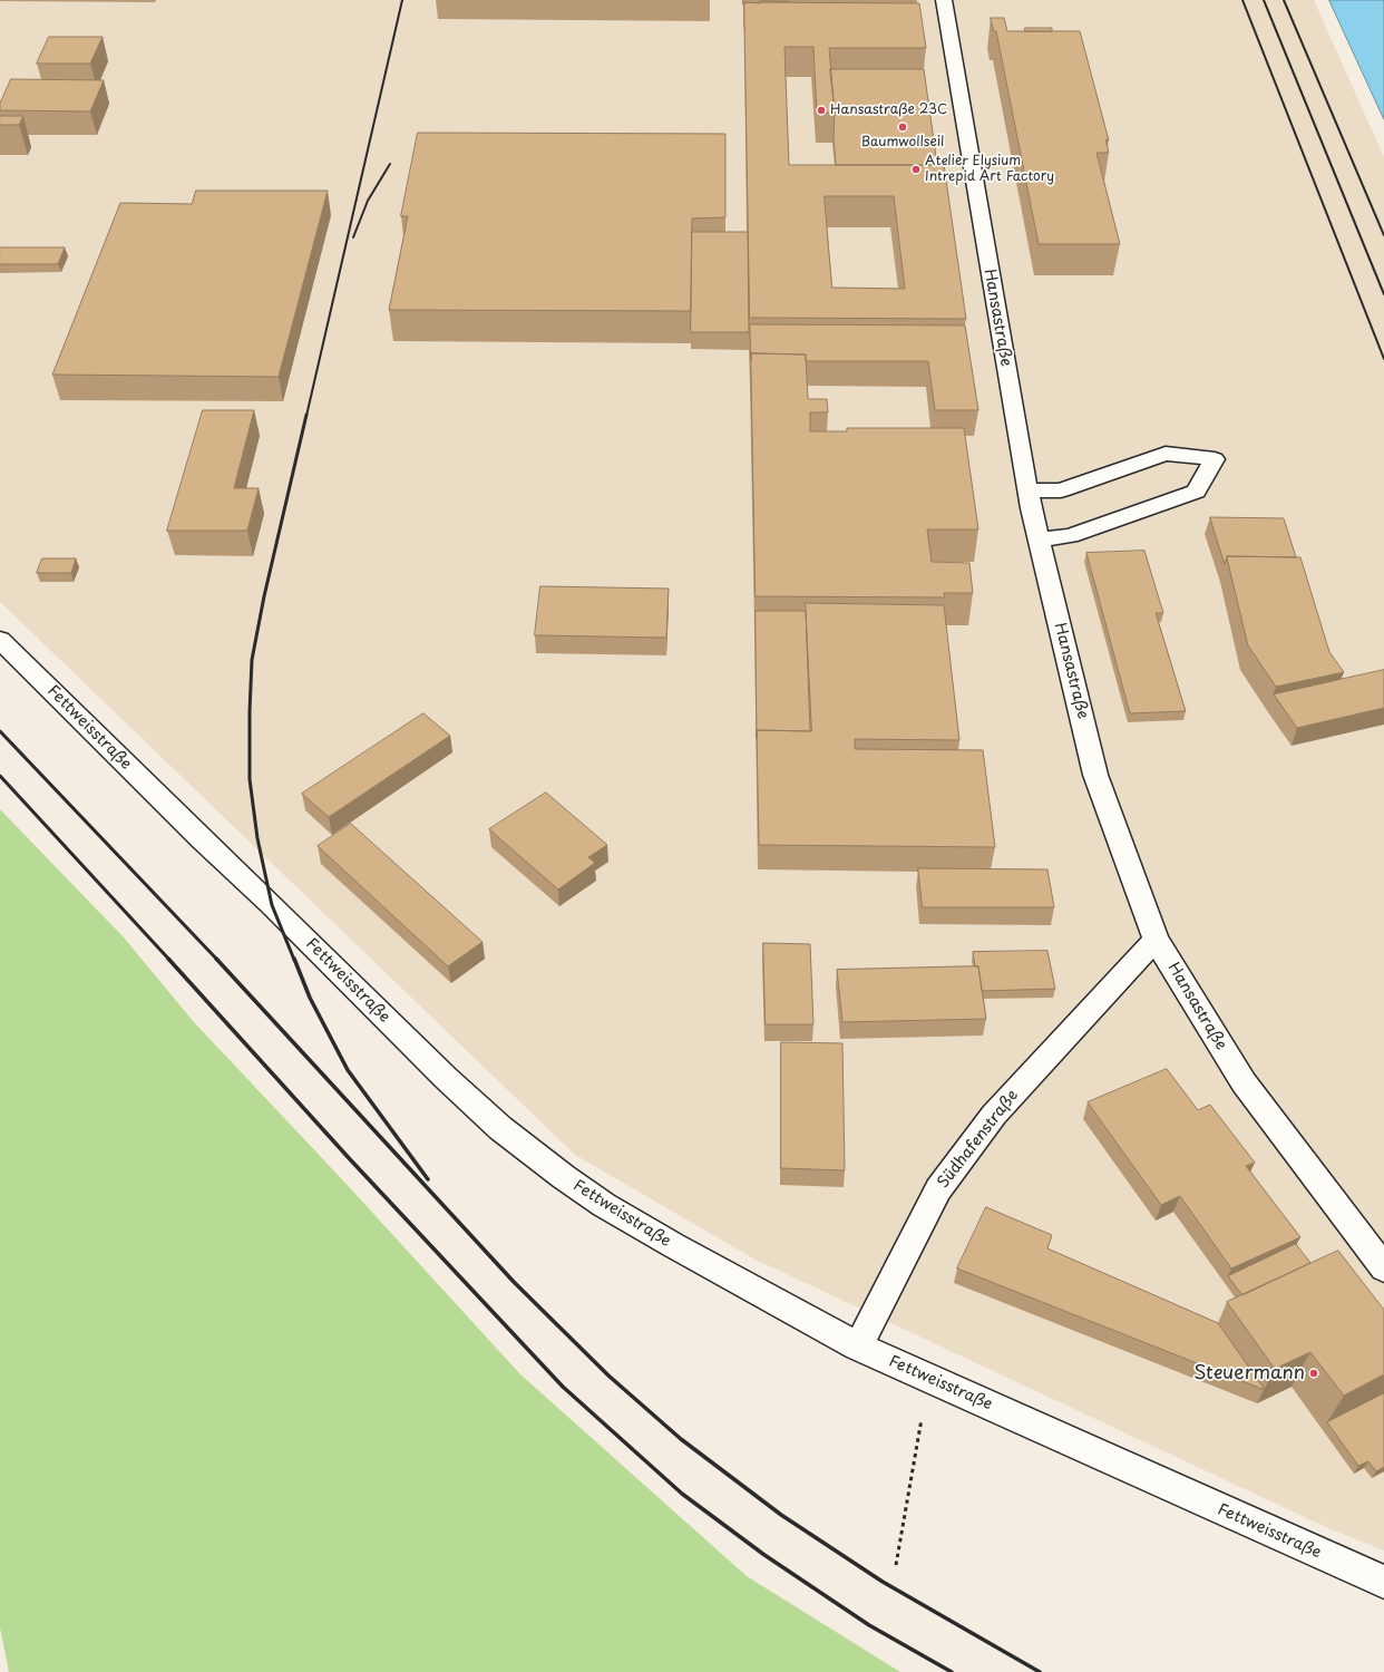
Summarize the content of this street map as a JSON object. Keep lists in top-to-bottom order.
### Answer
{
  "streets": {
    "street": ["Hansastraße", "Fettweisstraße", "Südhafenstraße"]
  },
  "crossings": [
    ["Hansastraße", "Südhafenstraße"],
    ["Fettweisstraße", "Südhafenstraße"]
  ],
  "places": [
    "Hansastraße 23C",
    "Baumwollseil",
    "Atelier Elysium Intrepid Art Factory",
    "Steuermann"
  ]
}
